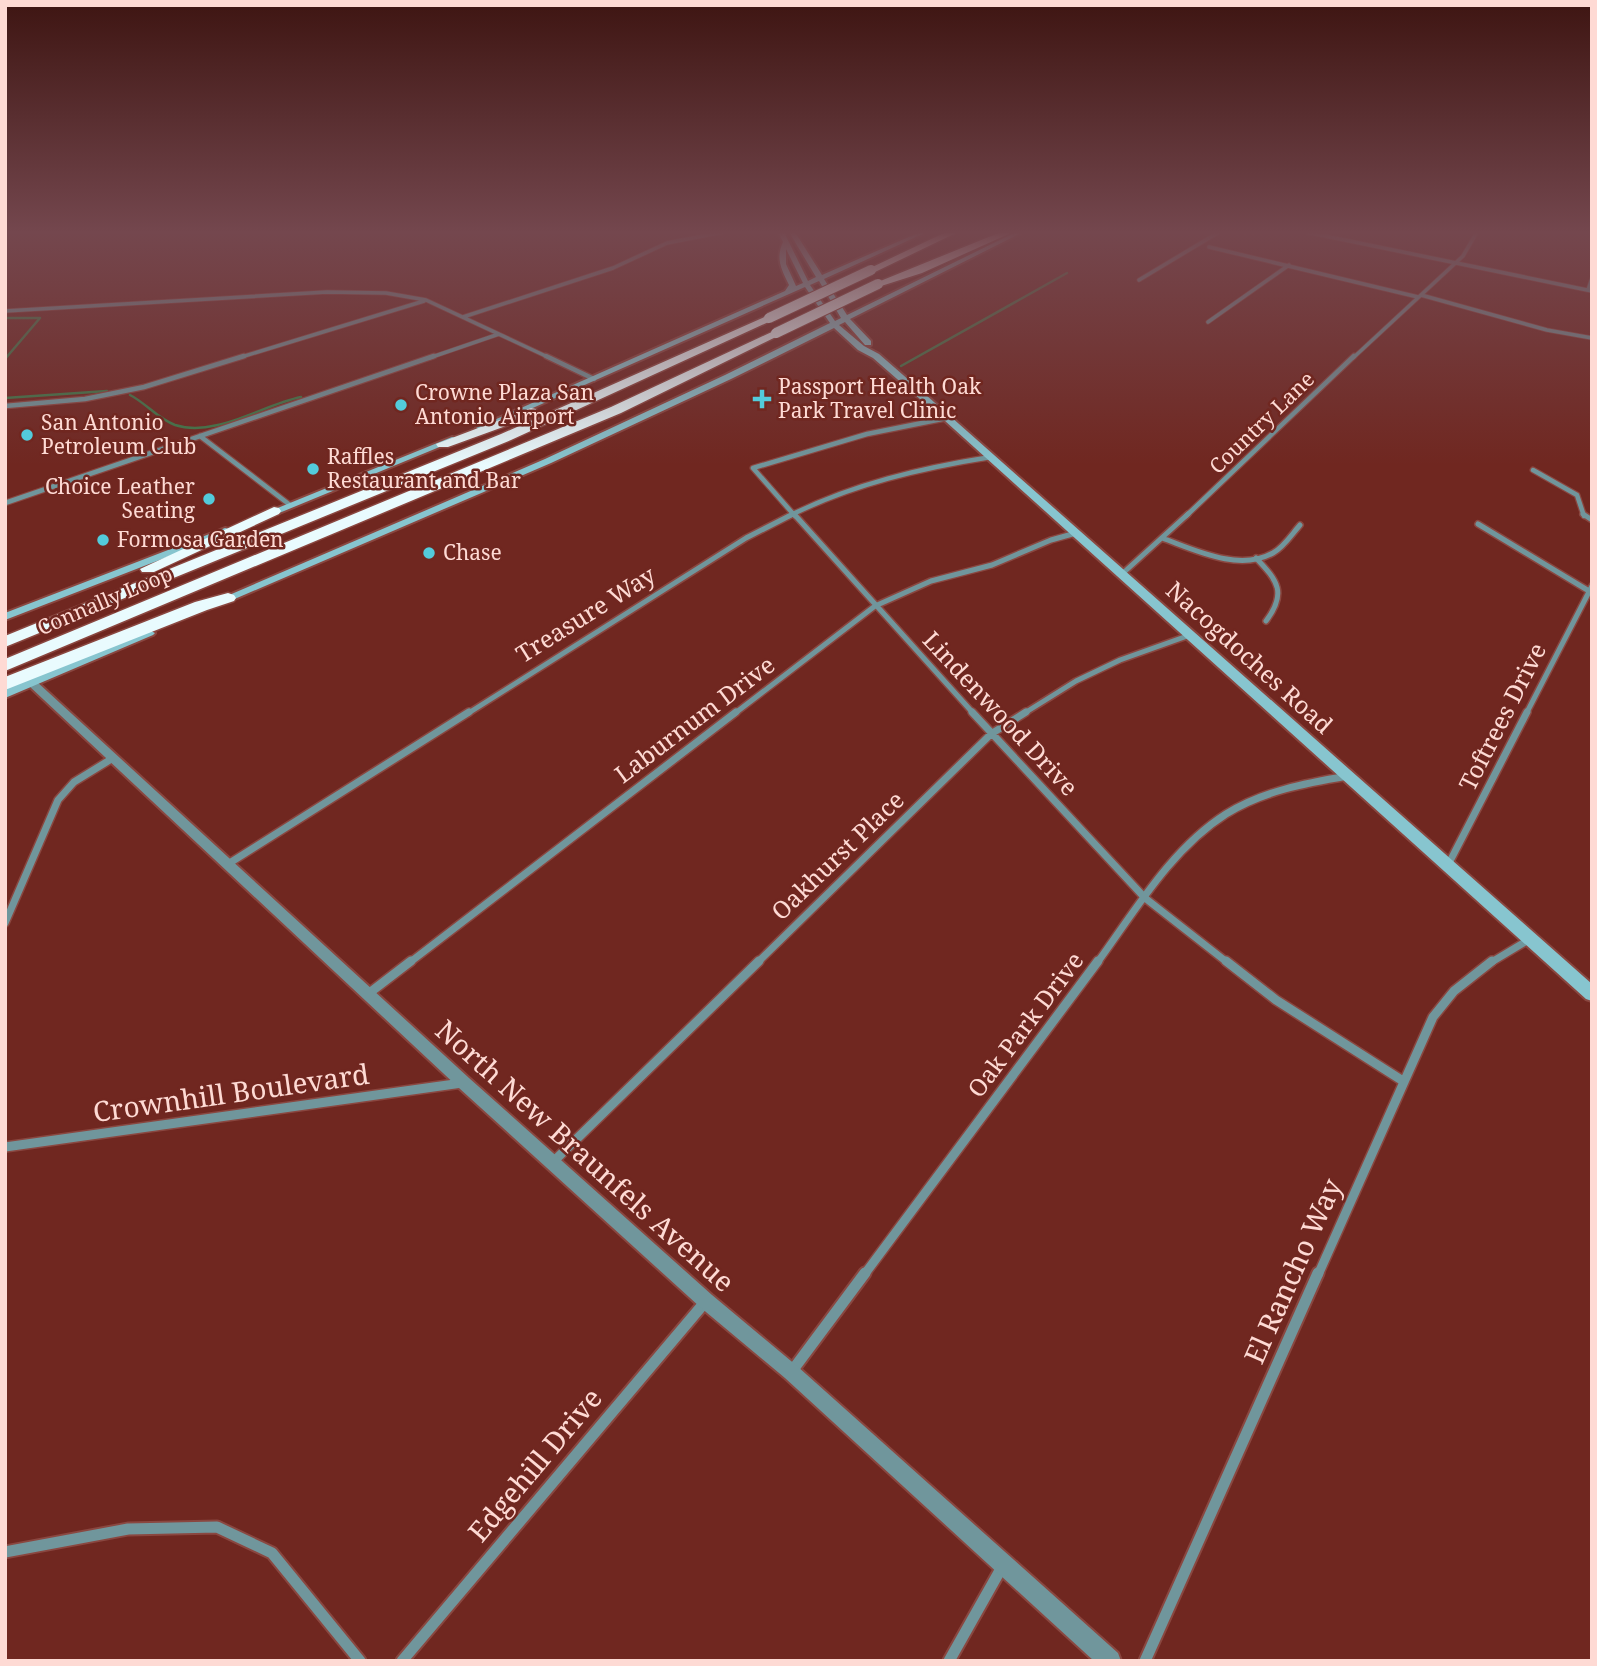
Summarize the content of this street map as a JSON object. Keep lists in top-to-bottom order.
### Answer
{
  "streets": {
    "highway": ["Connally Loop"],
    "main road": ["Nacogdoches Road"],
    "street": [
      "Country Lane",
      "Treasure Way",
      "Lindenwood Drive",
      "Toftrees Drive",
      "Laburnum Drive",
      "Oakhurst Place",
      "Oak Park Drive",
      "Crownhill Boulevard",
      "North New Braunfels Avenue",
      "El Rancho Way",
      "Edgehill Drive"
    ]
  },
  "crossings": [
    ["Country Lane", "Nacogdoches Road"],
    ["Treasure Way", "Nacogdoches Road"],
    ["Treasure Way", "Lindenwood Drive"],
    ["Treasure Way", "North New Braunfels Avenue"],
    ["Nacogdoches Road", "Lindenwood Drive"],
    ["Nacogdoches Road", "Toftrees Drive"],
    ["Nacogdoches Road", "Laburnum Drive"],
    ["Nacogdoches Road", "Oakhurst Place"],
    ["Nacogdoches Road", "Oak Park Drive"],
    ["Nacogdoches Road", "El Rancho Way"],
    ["Lindenwood Drive", "Laburnum Drive"],
    ["Lindenwood Drive", "Oakhurst Place"],
    ["Lindenwood Drive", "Oak Park Drive"],
    ["Lindenwood Drive", "El Rancho Way"],
    ["Laburnum Drive", "North New Braunfels Avenue"],
    ["Oakhurst Place", "North New Braunfels Avenue"],
    ["Oak Park Drive", "North New Braunfels Avenue"],
    ["Crownhill Boulevard", "North New Braunfels Avenue"],
    ["North New Braunfels Avenue", "Edgehill Drive"]
  ],
  "places": {
    "health": ["Passport Health Oak Park Travel Clinic"],
    "other": [
      "Crowne Plaza San Antonio Airport",
      "San Antonio Petroleum Club",
      "Raffles Restaurant and Bar",
      "Choice Leather Seating",
      "Formosa Garden",
      "Chase"
    ]
  }
}
